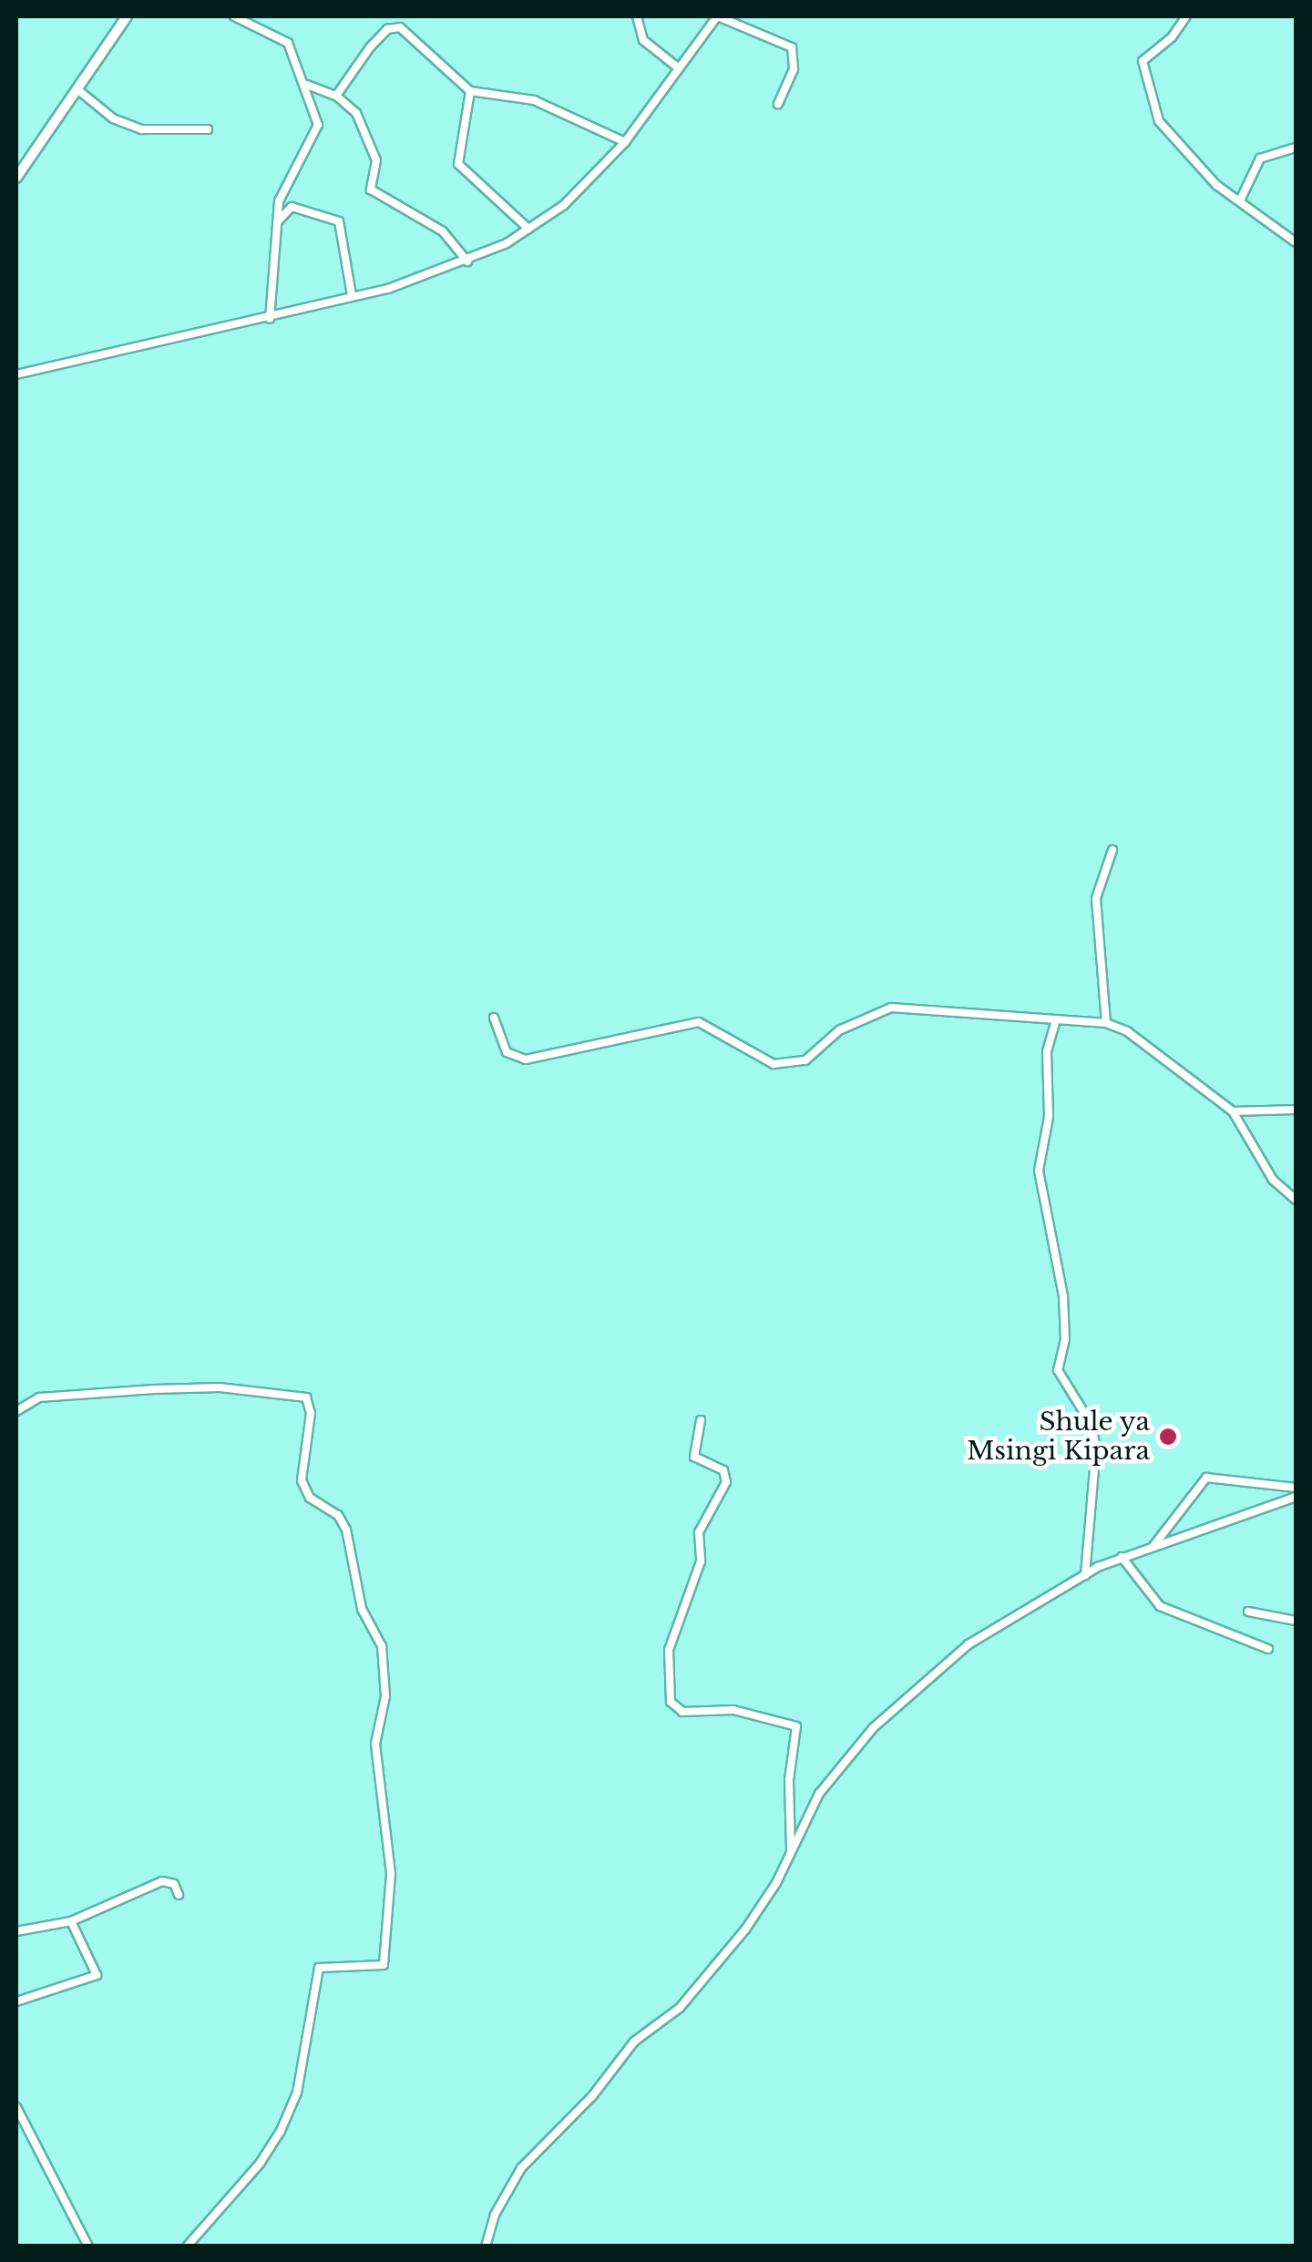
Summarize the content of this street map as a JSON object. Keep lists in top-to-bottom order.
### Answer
{
  "places": ["Shule ya Msingi Kipara"]
}
